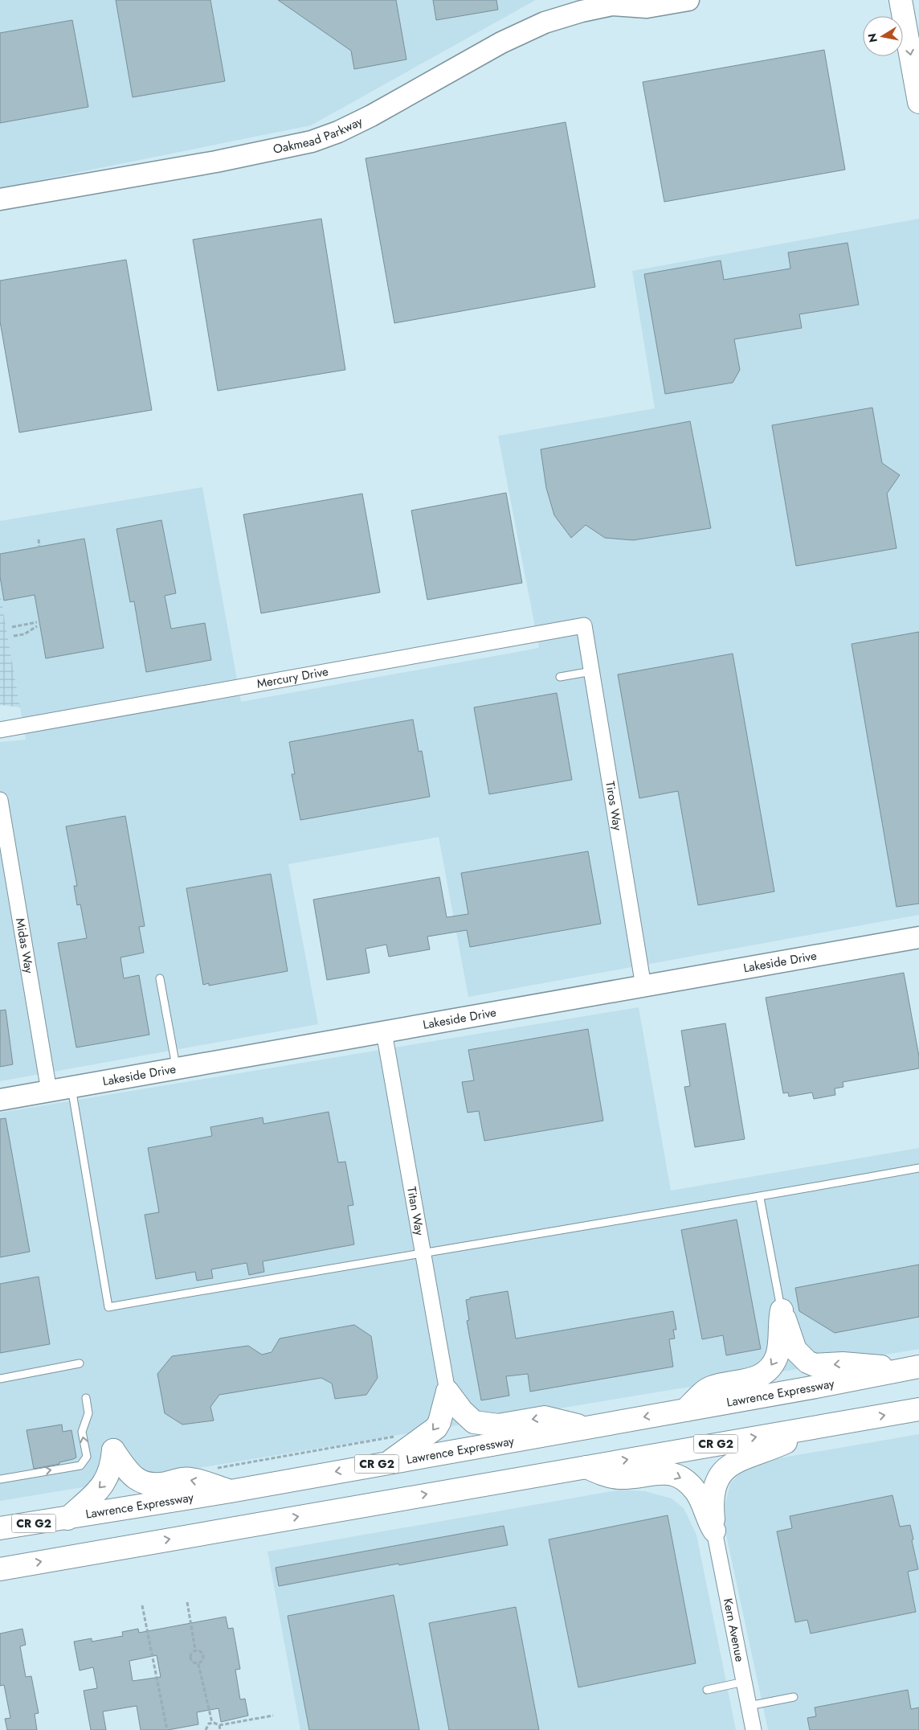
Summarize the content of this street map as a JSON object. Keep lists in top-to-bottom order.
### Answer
{
  "streets": {
    "main road": ["Lawrence Expressway", "CR G2"],
    "street": [
      "Oakmead Parkway",
      "Mercury Drive",
      "Tiros Way",
      "Midas Way",
      "Lakeside Drive",
      "Titan Way",
      "Kern Avenue"
    ]
  },
  "crossings": [
    ["Mercury Drive", "Tiros Way"],
    ["Tiros Way", "Lakeside Drive"],
    ["Midas Way", "Lakeside Drive"],
    ["Lakeside Drive", "Titan Way"]
  ],
  "north": "left"
}
